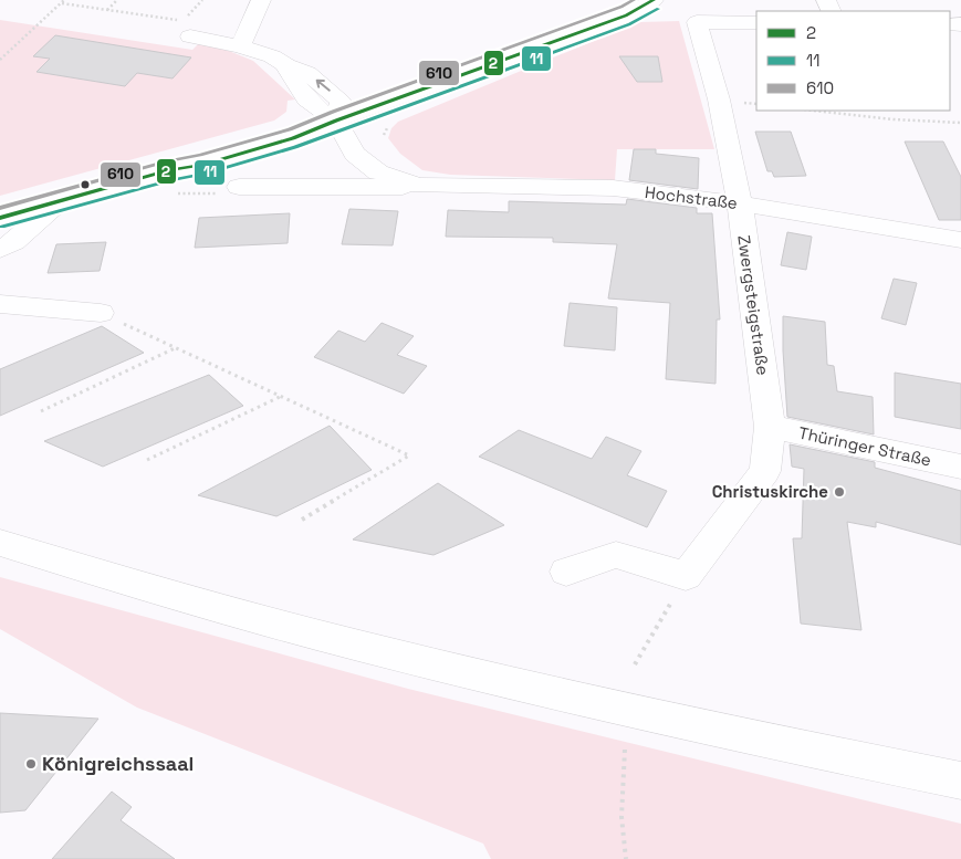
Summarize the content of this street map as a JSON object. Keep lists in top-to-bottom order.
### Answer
{
  "streets": {
    "street": ["Hochstraße", "Zwergsteigstraße", "Thüringer Straße"]
  },
  "crossings": [
    ["Hochstraße", "Zwergsteigstraße"],
    ["Zwergsteigstraße", "Thüringer Straße"]
  ],
  "places": ["Christuskirche", "Königreichssaal"],
  "lines": ["transit line 2", "transit line 610", "transit line 11"],
  "legend": ["2", "11", "610"]
}
